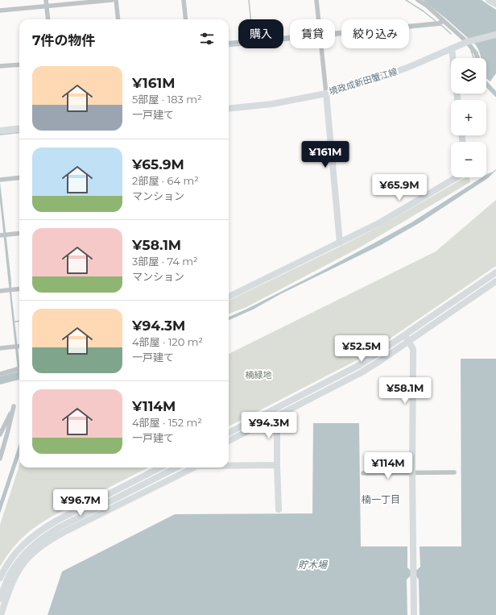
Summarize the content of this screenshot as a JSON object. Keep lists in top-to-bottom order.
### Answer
{
  "streets": {
    "street": ["境政成新田蟹江線"]
  },
  "districts": ["楠一丁目"],
  "water": ["貯木場"],
  "parks": ["楠緑地"],
  "page": {
    "chip": ["購入", "賃貸", "絞り込み"],
    "heading": "7件の物件",
    "map_buttons": ["+", "−"],
    "list": [
      {
        "name": "¥161M",
        "note": "5部屋 · 183 m² · 一戸建て"
      },
      {
        "name": "¥65.9M",
        "note": "2部屋 · 64 m² · マンション"
      },
      {
        "name": "¥58.1M",
        "note": "3部屋 · 74 m² · マンション"
      },
      {
        "name": "¥94.3M",
        "note": "4部屋 · 120 m² · 一戸建て"
      },
      {
        "name": "¥114M",
        "note": "4部屋 · 152 m² · 一戸建て"
      }
    ],
    "price": [
      "¥161M",
      "¥65.9M",
      "¥52.5M",
      "¥58.1M",
      "¥94.3M",
      "¥114M",
      "¥96.7M"
    ]
  }
}
